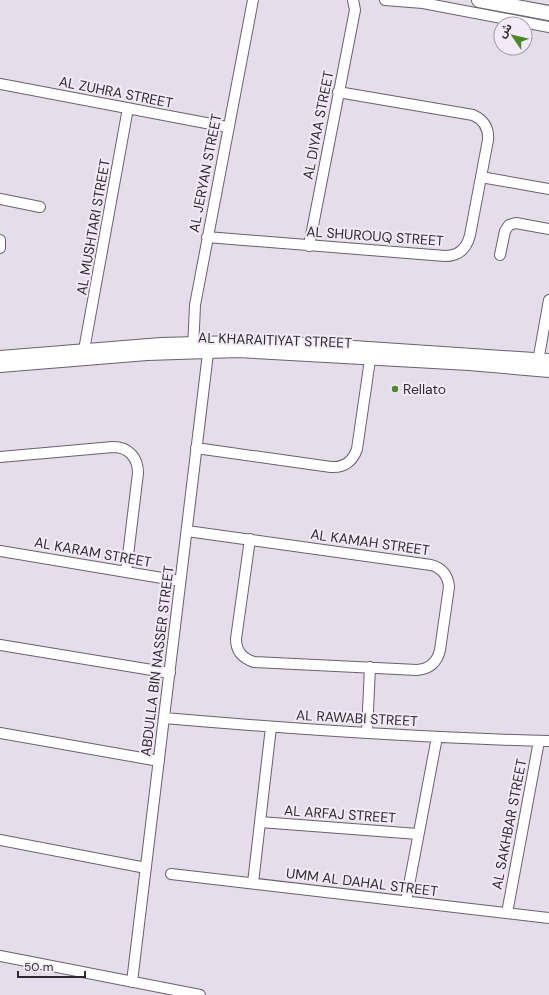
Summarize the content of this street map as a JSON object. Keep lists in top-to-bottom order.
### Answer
{
  "streets": {
    "street": [
      "AL ZUHRA STREET",
      "AL DIYAA STREET",
      "AL JERYAN STREET",
      "AL MUSHTARI STREET",
      "AL SHUROUQ STREET",
      "AL KHARAITIYAT STREET",
      "AL KAMAH STREET",
      "AL KARAM STREET",
      "ABDULLA BIN NASSER STREET",
      "AL RAWABI STREET",
      "AL ARFAJ STREET",
      "AL SAKHBAR STREET",
      "UMM AL DAHAL STREET"
    ]
  },
  "crossings": [
    ["AL ZUHRA STREET", "AL JERYAN STREET"],
    ["AL ZUHRA STREET", "AL MUSHTARI STREET"],
    ["AL DIYAA STREET", "AL SHUROUQ STREET"],
    ["AL JERYAN STREET", "AL SHUROUQ STREET"],
    ["AL JERYAN STREET", "AL KHARAITIYAT STREET"],
    ["AL MUSHTARI STREET", "AL KHARAITIYAT STREET"],
    ["AL KHARAITIYAT STREET", "ABDULLA BIN NASSER STREET"],
    ["AL KAMAH STREET", "ABDULLA BIN NASSER STREET"],
    ["AL KARAM STREET", "ABDULLA BIN NASSER STREET"],
    ["ABDULLA BIN NASSER STREET", "AL RAWABI STREET"],
    ["AL RAWABI STREET", "AL SAKHBAR STREET"],
    ["AL SAKHBAR STREET", "UMM AL DAHAL STREET"]
  ],
  "places": ["Rellato"],
  "scale_bar": "50 m",
  "north": "top left"
}
